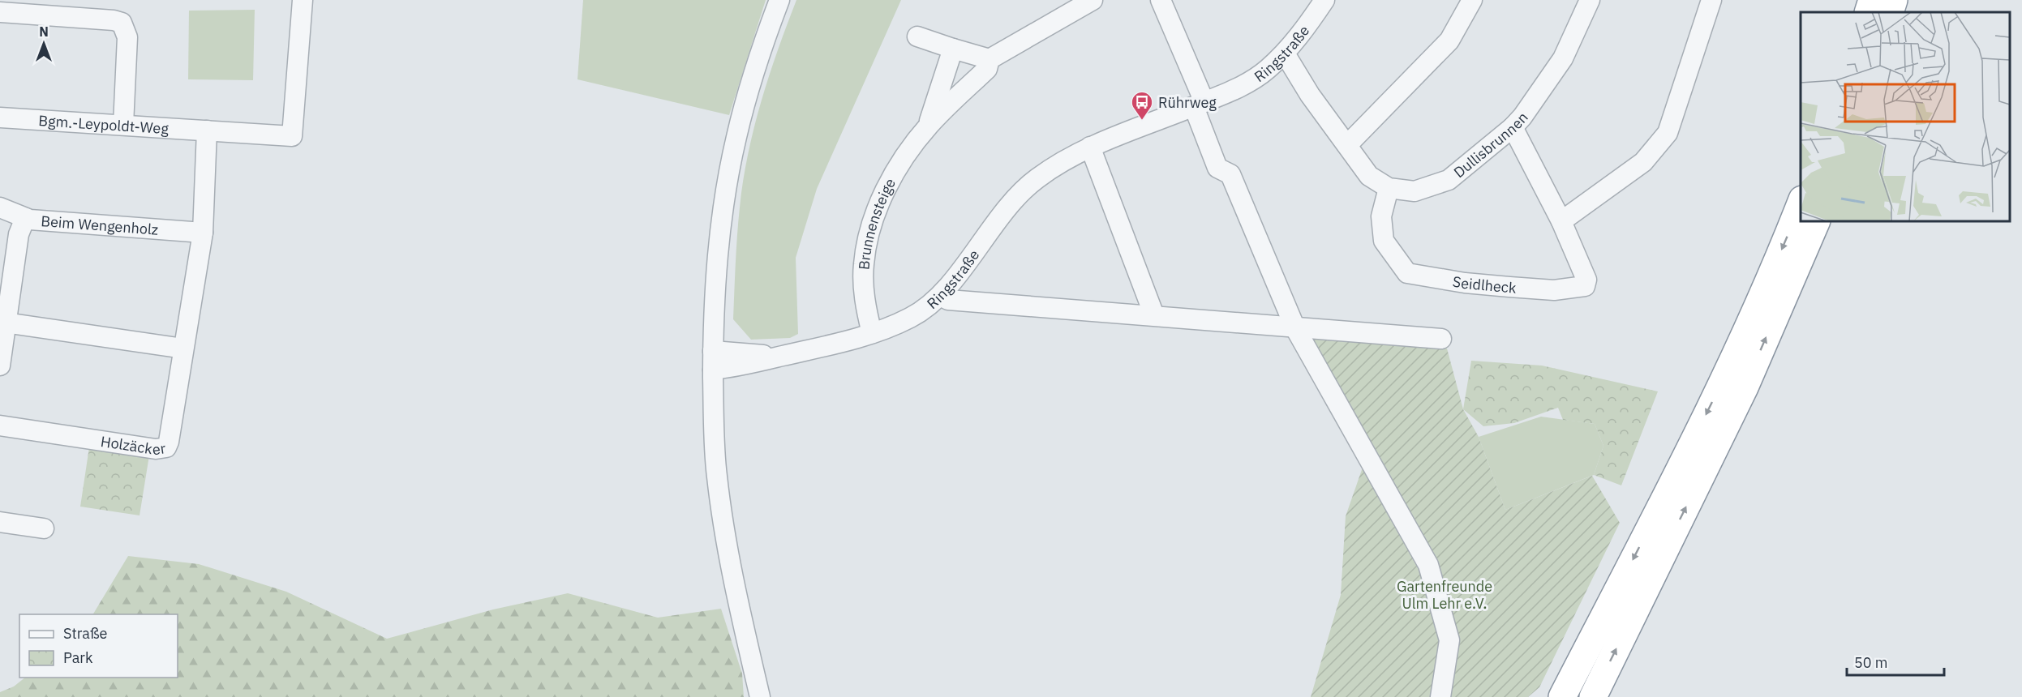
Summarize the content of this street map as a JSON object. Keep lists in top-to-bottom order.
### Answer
{
  "streets": {
    "street": [
      "Ringstraße",
      "Bgm.-Leypoldt-Weg",
      "Dullisbrunnen",
      "Beim Wengenholz",
      "Brunnensteige",
      "Seidlheck",
      "Holzäcker"
    ]
  },
  "crossings": [
    ["Ringstraße", "Dullisbrunnen"],
    ["Ringstraße", "Brunnensteige"],
    ["Dullisbrunnen", "Seidlheck"],
    ["Beim Wengenholz", "Holzäcker"]
  ],
  "parks": ["Gartenfreunde Ulm Lehr e.V."],
  "places": {
    "bus stop": ["Rührweg"]
  },
  "legend": ["Straße", "Park"],
  "scale_bar": "50 m",
  "north": "top"
}
